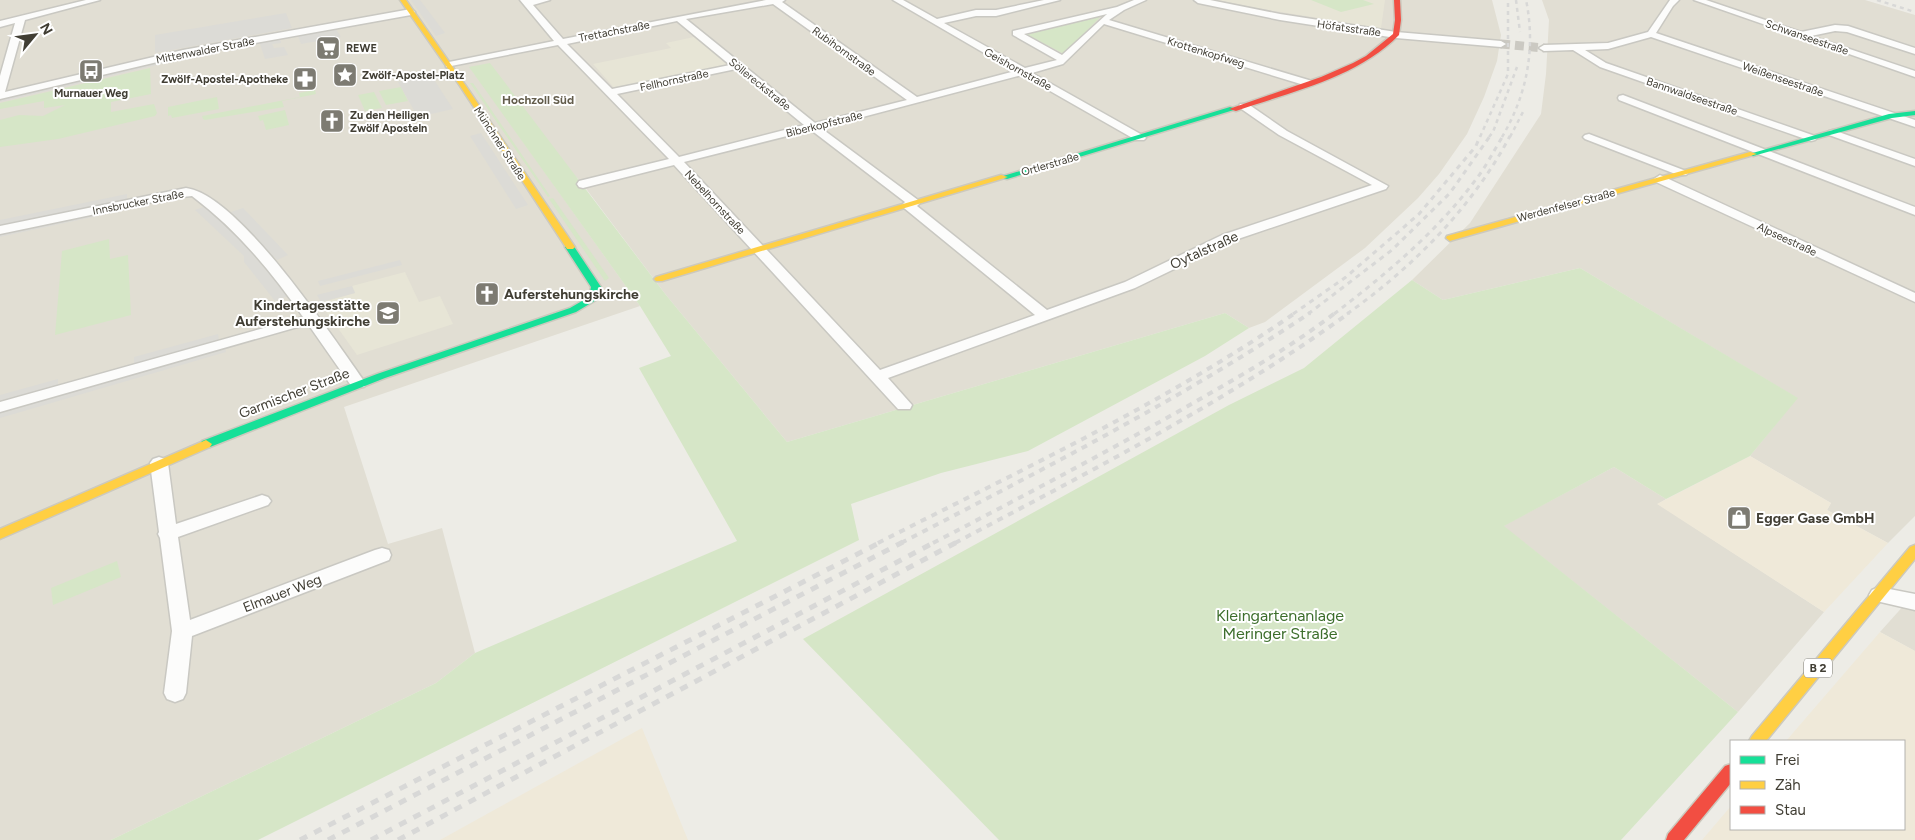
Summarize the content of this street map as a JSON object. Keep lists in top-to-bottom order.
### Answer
{
  "streets": {
    "street": [
      "Höfatsstraße",
      "Trettachstraße",
      "Schwanseestraße",
      "Mittenwalder Straße",
      "Rubihornstraße",
      "Krottenkopfweg",
      "Geishornstraße",
      "Weißenseestraße",
      "Fellhornstraße",
      "Söllereckstraße",
      "Bannwaldseestraße",
      "Biberkopfstraße",
      "Münchner Straße",
      "Ortlerstraße",
      "Innsbrucker Straße",
      "Nebelhornstraße",
      "Werdenfelser Straße",
      "Alpseestraße",
      "Oytalstraße",
      "Garmischer Straße",
      "Elmauer Weg",
      "B 2"
    ]
  },
  "crossings": [
    ["Höfatsstraße", "Ortlerstraße"],
    ["Trettachstraße", "Rubihornstraße"],
    ["Trettachstraße", "Söllereckstraße"],
    ["Trettachstraße", "Münchner Straße"],
    ["Trettachstraße", "Nebelhornstraße"],
    ["Mittenwalder Straße", "Münchner Straße"],
    ["Rubihornstraße", "Biberkopfstraße"],
    ["Krottenkopfweg", "Biberkopfstraße"],
    ["Krottenkopfweg", "Ortlerstraße"],
    ["Geishornstraße", "Biberkopfstraße"],
    ["Geishornstraße", "Ortlerstraße"],
    ["Weißenseestraße", "Werdenfelser Straße"],
    ["Fellhornstraße", "Söllereckstraße"],
    ["Fellhornstraße", "Nebelhornstraße"],
    ["Söllereckstraße", "Biberkopfstraße"],
    ["Söllereckstraße", "Ortlerstraße"],
    ["Söllereckstraße", "Oytalstraße"],
    ["Bannwaldseestraße", "Werdenfelser Straße"],
    ["Biberkopfstraße", "Nebelhornstraße"],
    ["Münchner Straße", "Garmischer Straße"],
    ["Ortlerstraße", "Nebelhornstraße"],
    ["Ortlerstraße", "Oytalstraße"],
    ["Innsbrucker Straße", "Garmischer Straße"],
    ["Nebelhornstraße", "Oytalstraße"],
    ["Werdenfelser Straße", "Alpseestraße"]
  ],
  "districts": ["Hochzoll Süd"],
  "parks": ["Kleingartenanlage Meringer Straße"],
  "places": {
    "supermarket": ["REWE"],
    "bus stop": ["Murnauer Weg"],
    "place": ["Zwölf-Apostel-Platz"],
    "pharmacy": ["Zwölf-Apostel-Apotheke"],
    "church": ["Zu den Heiligen Zwölf Aposteln", "Auferstehungskirche"],
    "school or university": ["Kindertagesstätte Auferstehungskirche"],
    "shop": ["Egger Gase GmbH"]
  },
  "legend": ["Frei", "Zäh", "Stau"],
  "north": "top right"
}
